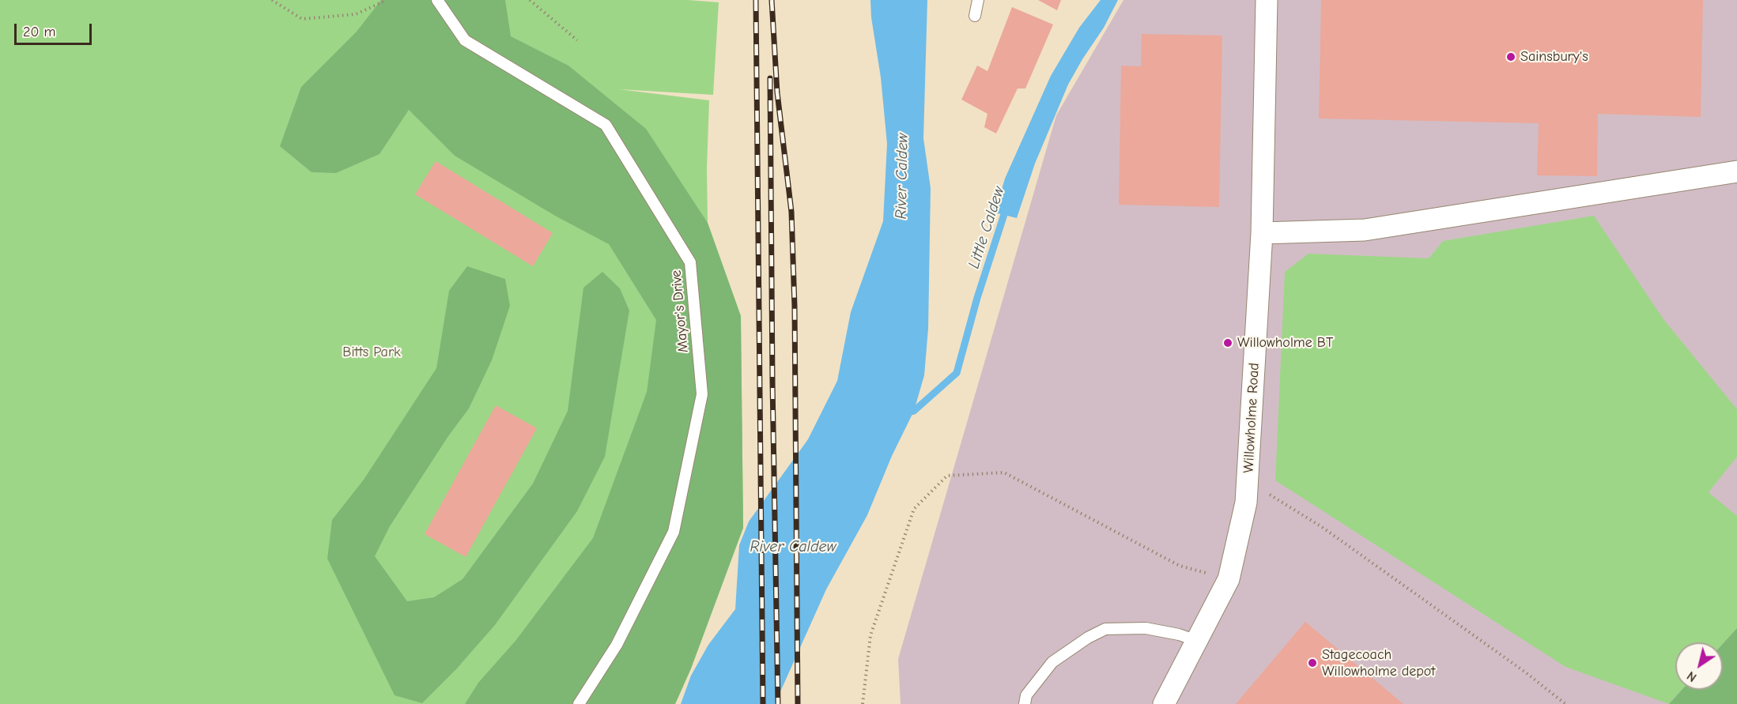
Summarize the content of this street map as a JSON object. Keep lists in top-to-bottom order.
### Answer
{
  "streets": {
    "street": ["Willowholme Road"],
    "lane": ["Mayor's Drive"]
  },
  "water": ["River Caldew", "Little Caldew"],
  "parks": ["Bitts Park"],
  "places": ["Sainsbury's", "Willowholme BT", "Stagecoach Willowholme depot"],
  "scale_bar": "20 m",
  "north": "bottom left"
}
